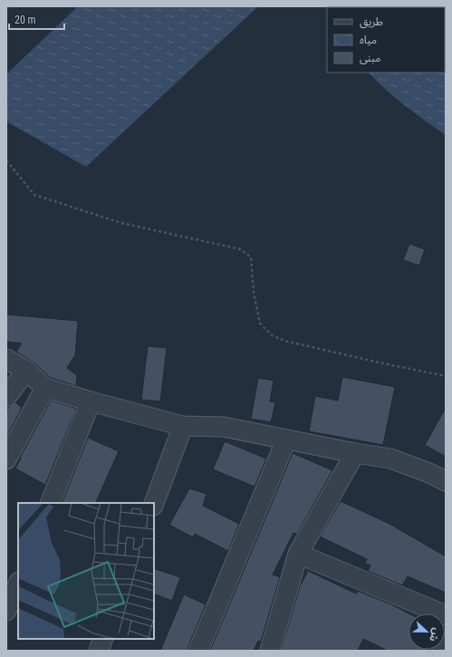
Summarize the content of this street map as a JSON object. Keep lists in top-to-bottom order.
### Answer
{
  "legend": ["طريق", "مياه", "مبنى"],
  "scale_bar": "20 m",
  "north": "right"
}
